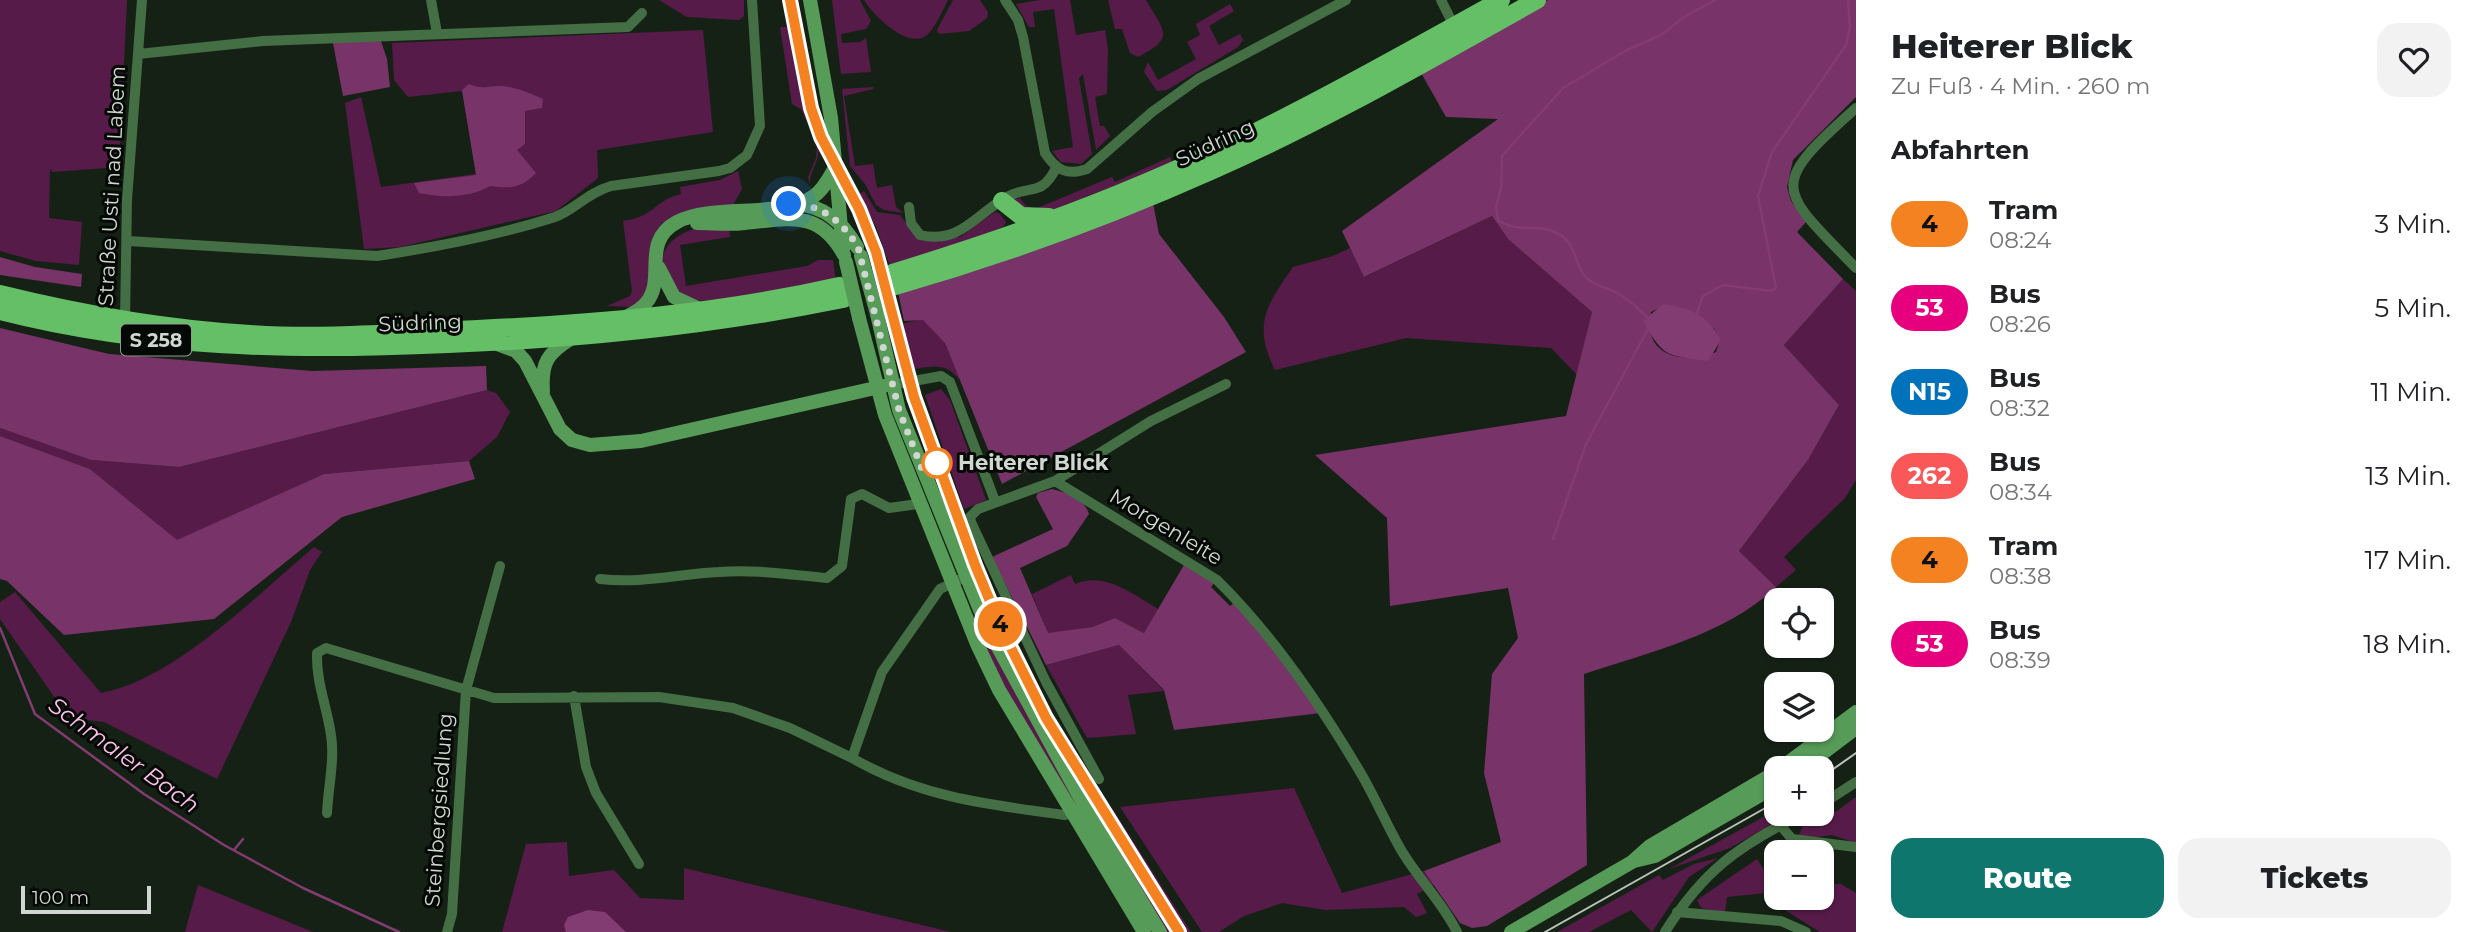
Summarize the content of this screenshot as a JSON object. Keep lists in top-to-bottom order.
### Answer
{
  "streets": {
    "main road": ["Südring", "S 258"],
    "street": ["Straße Usti nad Labem", "Morgenleite", "Steinbergsiedlung"]
  },
  "crossings": [
    ["Südring", "Straße Usti nad Labem"]
  ],
  "water": ["Schmaler Bach"],
  "places": ["Heiterer Blick"],
  "lines": ["tram line 4"],
  "scale_bar": "100 m",
  "page": {
    "on_map": "4",
    "heading": [
      ["Heiterer Blick", "Zu Fuß · 4 Min. · 260 m"],
      "Abfahrten"
    ],
    "list": [
      {
        "mark": "4",
        "name": "Tram",
        "note": "08:24",
        "value": "3 Min."
      },
      {
        "mark": "53",
        "name": "Bus",
        "note": "08:26",
        "value": "5 Min."
      },
      {
        "mark": "N15",
        "name": "Bus",
        "note": "08:32",
        "value": "11 Min."
      },
      {
        "mark": "262",
        "name": "Bus",
        "note": "08:34",
        "value": "13 Min."
      },
      {
        "mark": "4",
        "name": "Tram",
        "note": "08:38",
        "value": "17 Min."
      },
      {
        "mark": "53",
        "name": "Bus",
        "note": "08:39",
        "value": "18 Min."
      }
    ],
    "map_buttons": ["+", "−"],
    "buttons": ["Route", "Tickets"],
    "scale": "100 m"
  }
}
